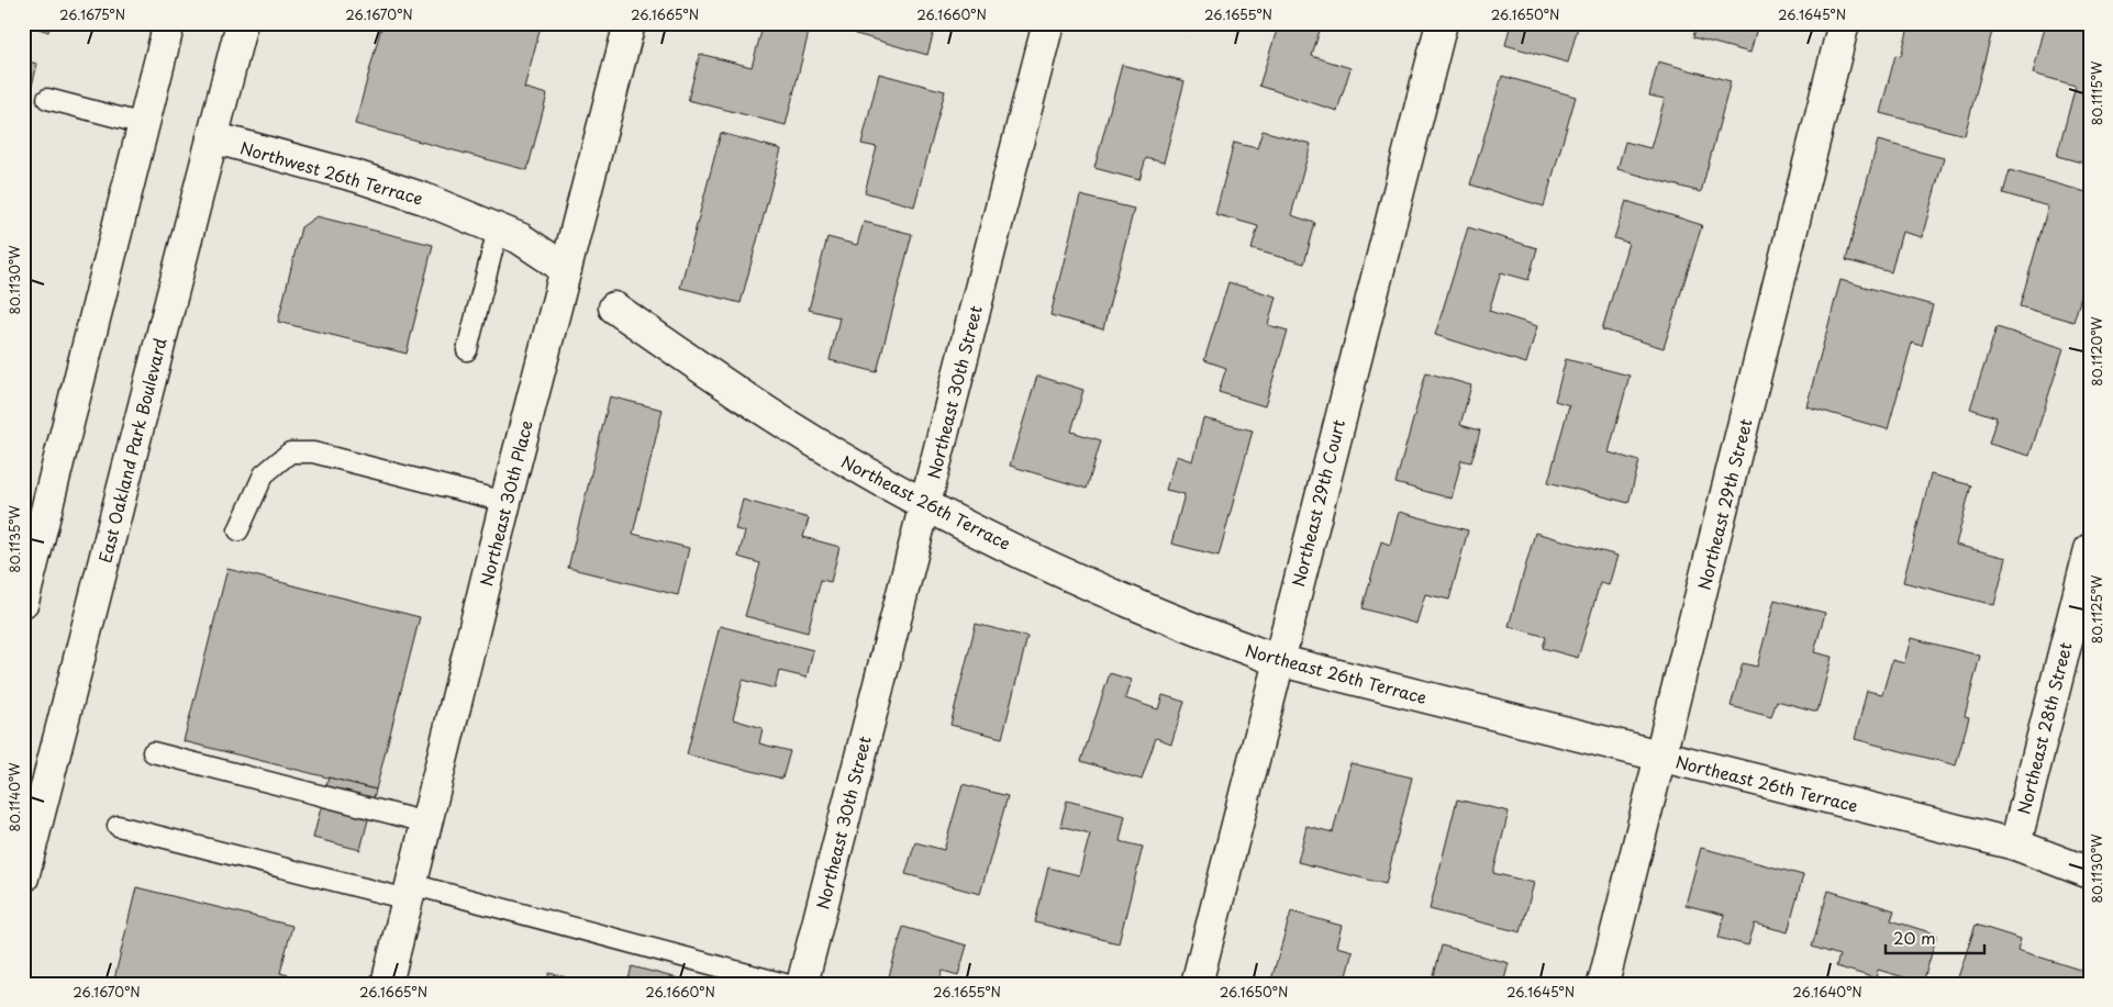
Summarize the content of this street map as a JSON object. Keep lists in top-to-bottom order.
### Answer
{
  "streets": {
    "street": [
      "Northwest 26th Terrace",
      "Northeast 30th Street",
      "East Oakland Park Boulevard",
      "Northeast 26th Terrace",
      "Northeast 30th Place",
      "Northeast 29th Court",
      "Northeast 29th Street",
      "Northeast 28th Street"
    ]
  },
  "crossings": [
    ["Northwest 26th Terrace", "East Oakland Park Boulevard"],
    ["Northwest 26th Terrace", "Northeast 30th Place"],
    ["Northeast 30th Street", "Northeast 26th Terrace"],
    ["Northeast 26th Terrace", "Northeast 29th Court"],
    ["Northeast 26th Terrace", "Northeast 29th Street"],
    ["Northeast 26th Terrace", "Northeast 28th Street"]
  ],
  "scale_bar": "20 m",
  "coordinates": [
    "26.1675°N",
    "26.1670°N",
    "26.1665°N",
    "26.1660°N",
    "26.1655°N",
    "26.1650°N",
    "26.1645°N",
    "80.1115°W",
    "80.1130°W",
    "80.1120°W",
    "80.1135°W",
    "80.1125°W",
    "80.1140°W",
    "26.1640°N"
  ]
}
